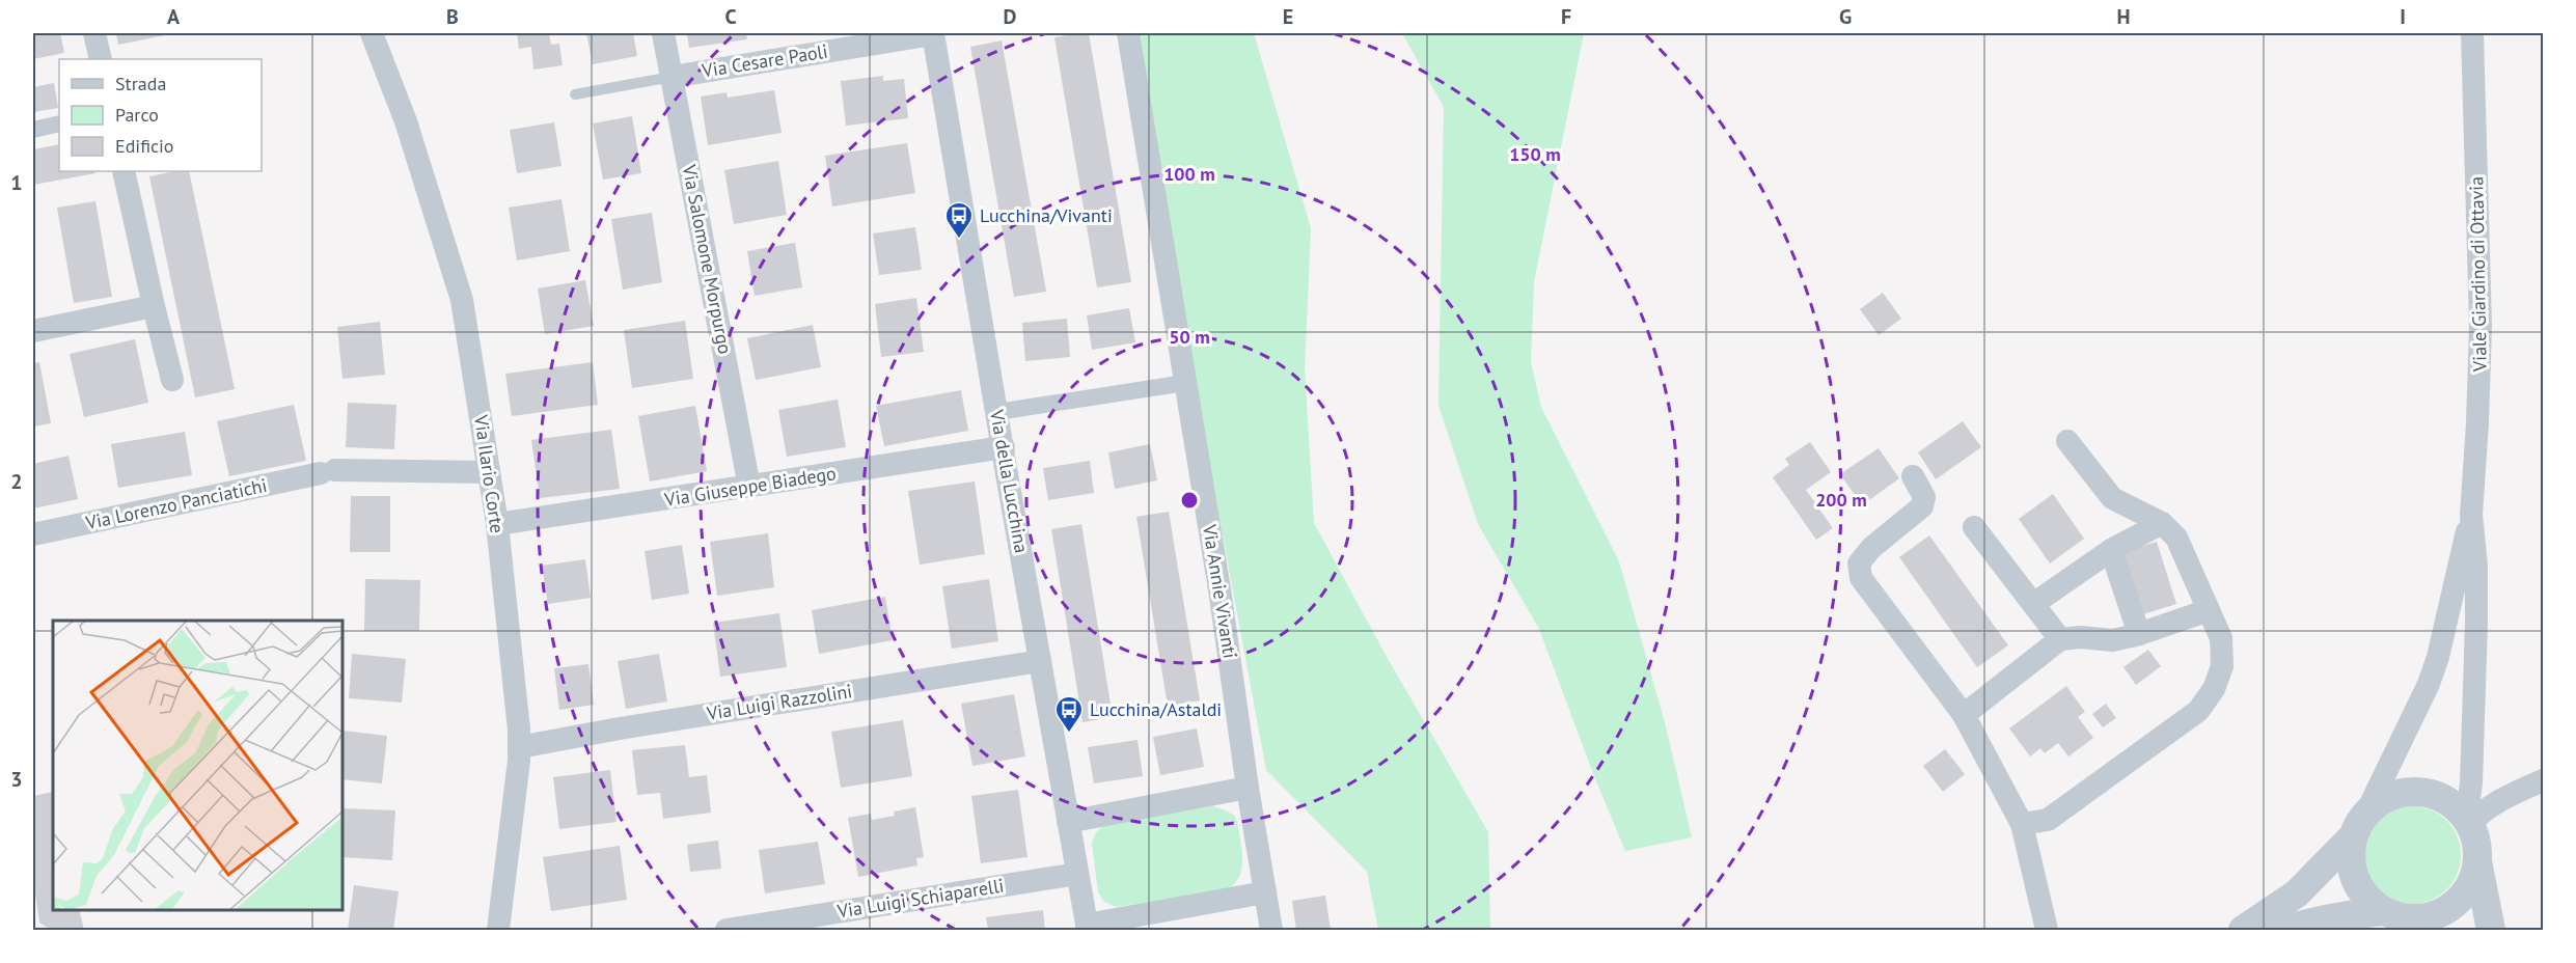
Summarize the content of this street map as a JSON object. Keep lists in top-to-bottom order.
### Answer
{
  "streets": {
    "street": [
      "Via Cesare Paoli",
      "Via Salomone Morpurgo",
      "Viale Giardino di Ottavia",
      "Via Ilario Corte",
      "Via della Lucchina",
      "Via Giuseppe Biadego",
      "Via Lorenzo Panciatichi",
      "Via Annie Vivanti",
      "Via Luigi Razzolini",
      "Via Luigi Schiaparelli"
    ]
  },
  "crossings": [
    ["Via Cesare Paoli", "Via Salomone Morpurgo"],
    ["Via Cesare Paoli", "Via della Lucchina"],
    ["Via Salomone Morpurgo", "Via Giuseppe Biadego"],
    ["Via Ilario Corte", "Via Giuseppe Biadego"],
    ["Via Ilario Corte", "Via Lorenzo Panciatichi"],
    ["Via Ilario Corte", "Via Luigi Razzolini"],
    ["Via della Lucchina", "Via Giuseppe Biadego"],
    ["Via della Lucchina", "Via Luigi Razzolini"],
    ["Via della Lucchina", "Via Luigi Schiaparelli"]
  ],
  "places": {
    "bus stop": ["Lucchina/Vivanti", "Lucchina/Astaldi"]
  },
  "legend": ["Strada", "Parco", "Edificio"],
  "grid": {
    "columns": [
      "A",
      "B",
      "C",
      "D",
      "E",
      "F",
      "G",
      "H",
      "I"
    ],
    "rows": ["1", "2", "3"]
  },
  "rings": [
    "150 m",
    "100 m",
    "50 m",
    "200 m"
  ]
}
